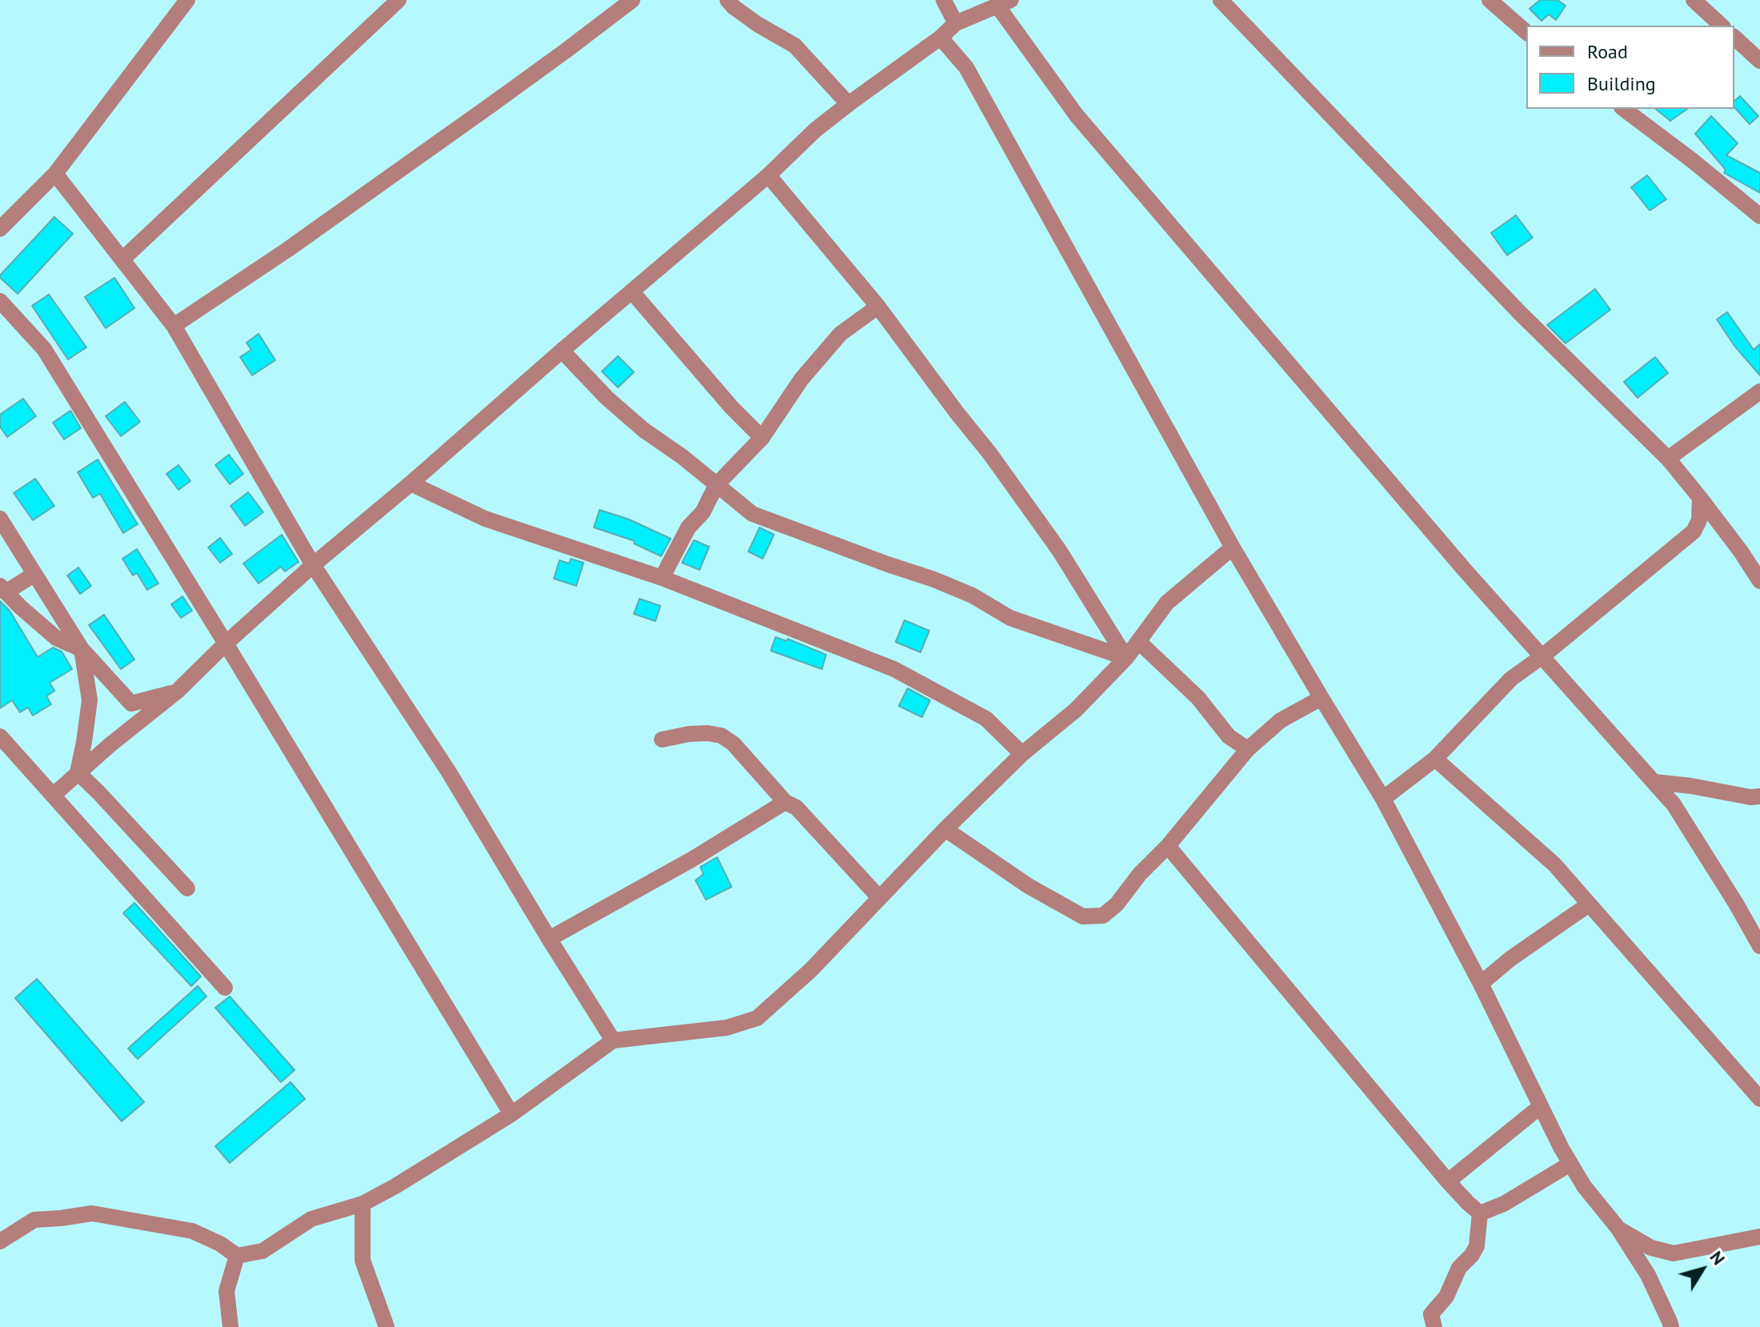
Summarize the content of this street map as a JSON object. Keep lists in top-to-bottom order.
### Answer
{
  "legend": ["Road", "Building"],
  "north": "top right"
}
